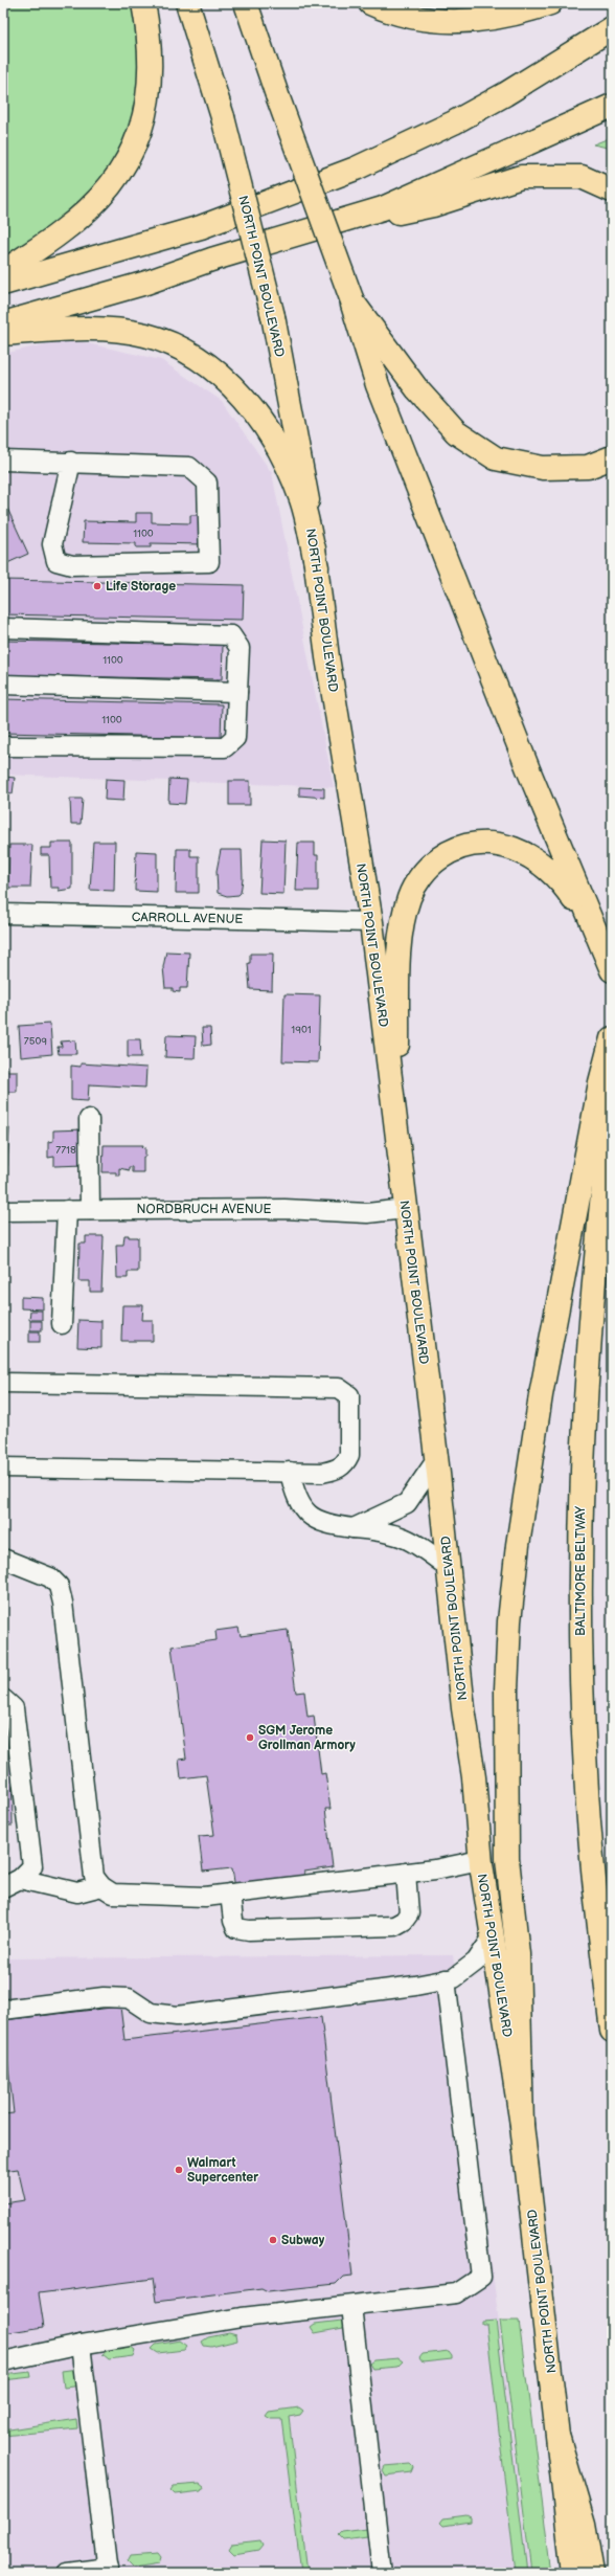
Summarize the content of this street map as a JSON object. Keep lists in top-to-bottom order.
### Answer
{
  "streets": {
    "main road": ["NORTH POINT BOULEVARD", "BALTIMORE BELTWAY"],
    "street": ["CARROLL AVENUE", "NORDBRUCH AVENUE"]
  },
  "crossings": [
    ["NORTH POINT BOULEVARD", "CARROLL AVENUE"],
    ["NORTH POINT BOULEVARD", "NORDBRUCH AVENUE"]
  ],
  "places": [
    "Life Storage",
    "SGM Jerome Grollman Armory",
    "Walmart Supercenter",
    "Subway"
  ],
  "house_numbers": [
    "1100",
    "1100",
    "1100",
    "1901",
    "7509",
    "7718"
  ]
}
